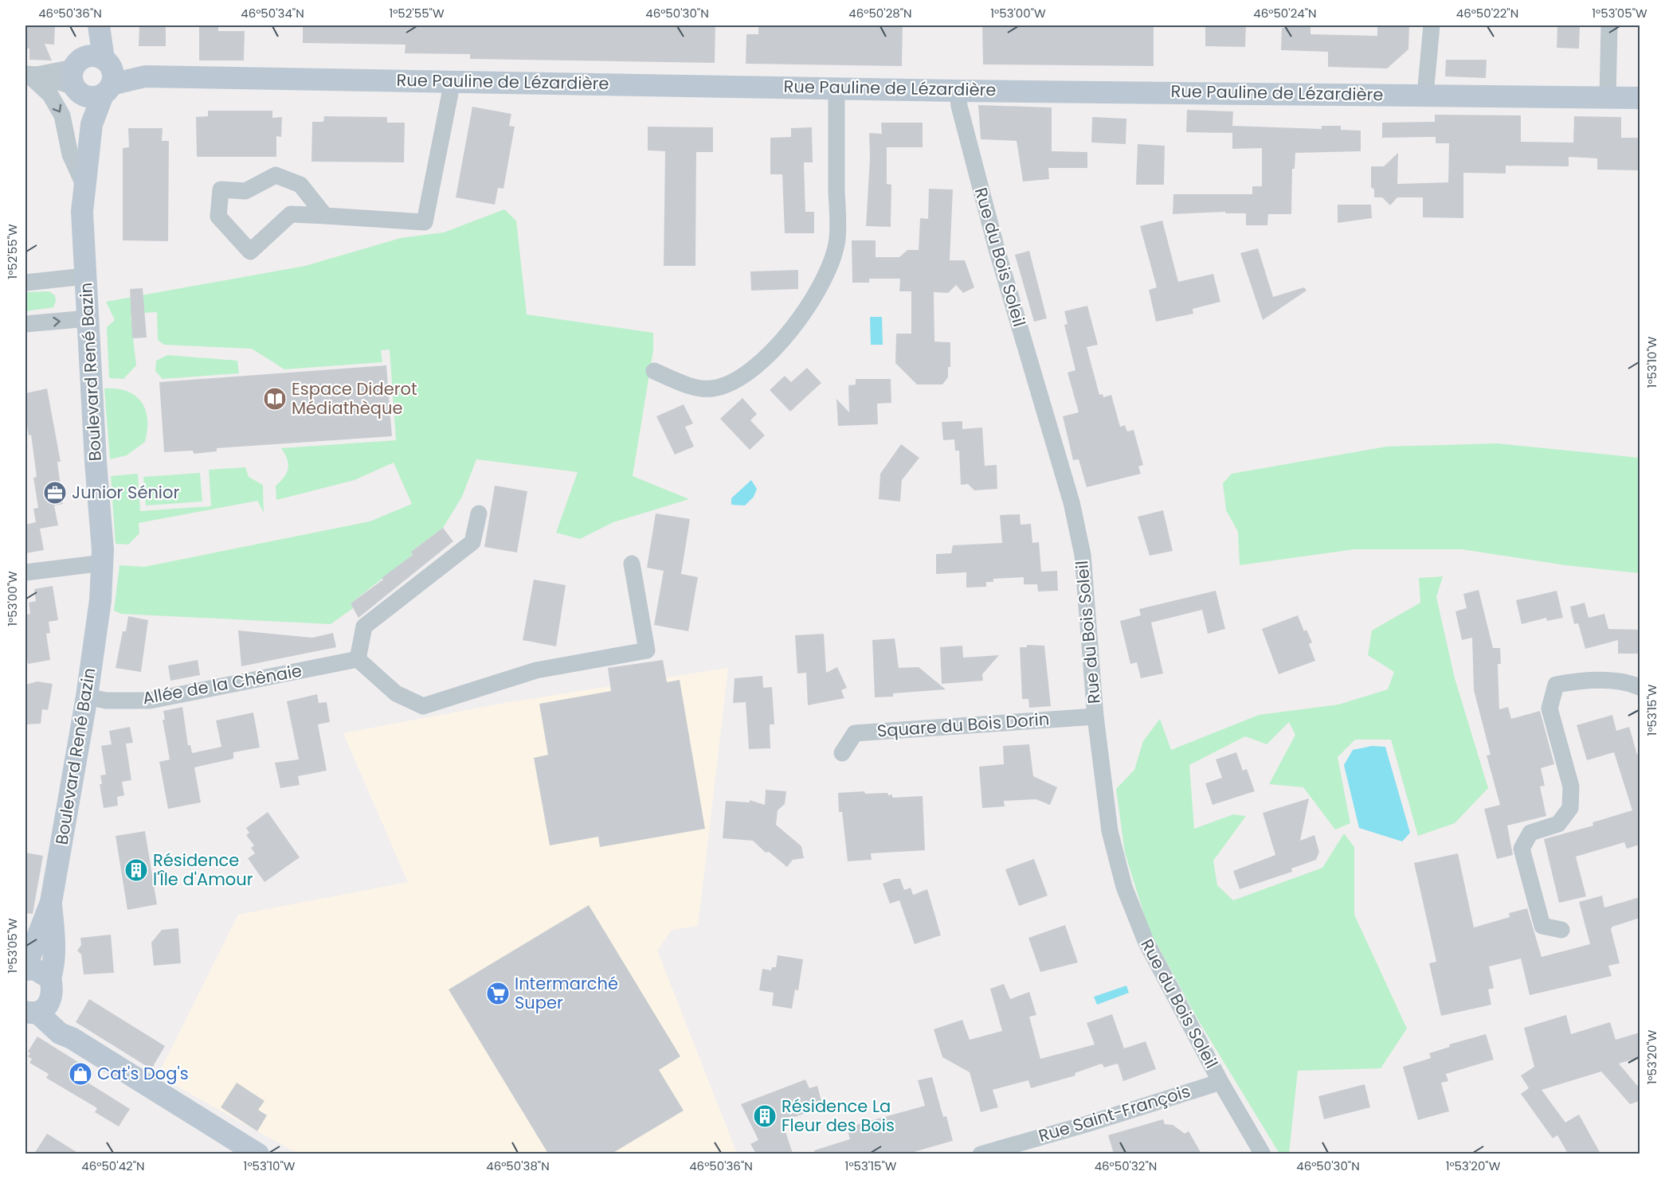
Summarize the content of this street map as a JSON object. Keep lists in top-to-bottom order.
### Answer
{
  "streets": {
    "main road": ["Rue Pauline de Lézardière", "Boulevard René Bazin"],
    "street": [
      "Rue du Bois Soleil",
      "Allée de la Chênaie",
      "Square du Bois Dorin",
      "Rue Saint-François"
    ]
  },
  "crossings": [
    ["Rue Pauline de Lézardière", "Rue du Bois Soleil"],
    ["Rue Pauline de Lézardière", "Boulevard René Bazin"],
    ["Rue du Bois Soleil", "Square du Bois Dorin"],
    ["Rue du Bois Soleil", "Rue Saint-François"],
    ["Boulevard René Bazin", "Allée de la Chênaie"]
  ],
  "places": {
    "library": ["Espace Diderot Médiathèque"],
    "office": ["Junior Sénior"],
    "building": ["Résidence l'Île d'Amour", "Résidence La Fleur des Bois"],
    "supermarket": ["Intermarché Super"],
    "shop": ["Cat's Dog's"]
  },
  "coordinates": [
    "46°50'36\"N",
    "46°50'34\"N",
    "1°52'55\"W",
    "46°50'30\"N",
    "46°50'28\"N",
    "1°53'00\"W",
    "46°50'24\"N",
    "46°50'22\"N",
    "1°53'05\"W",
    "1°53'10\"W",
    "1°53'15\"W",
    "1°53'20\"W",
    "46°50'42\"N",
    "46°50'38\"N",
    "46°50'32\"N"
  ]
}
